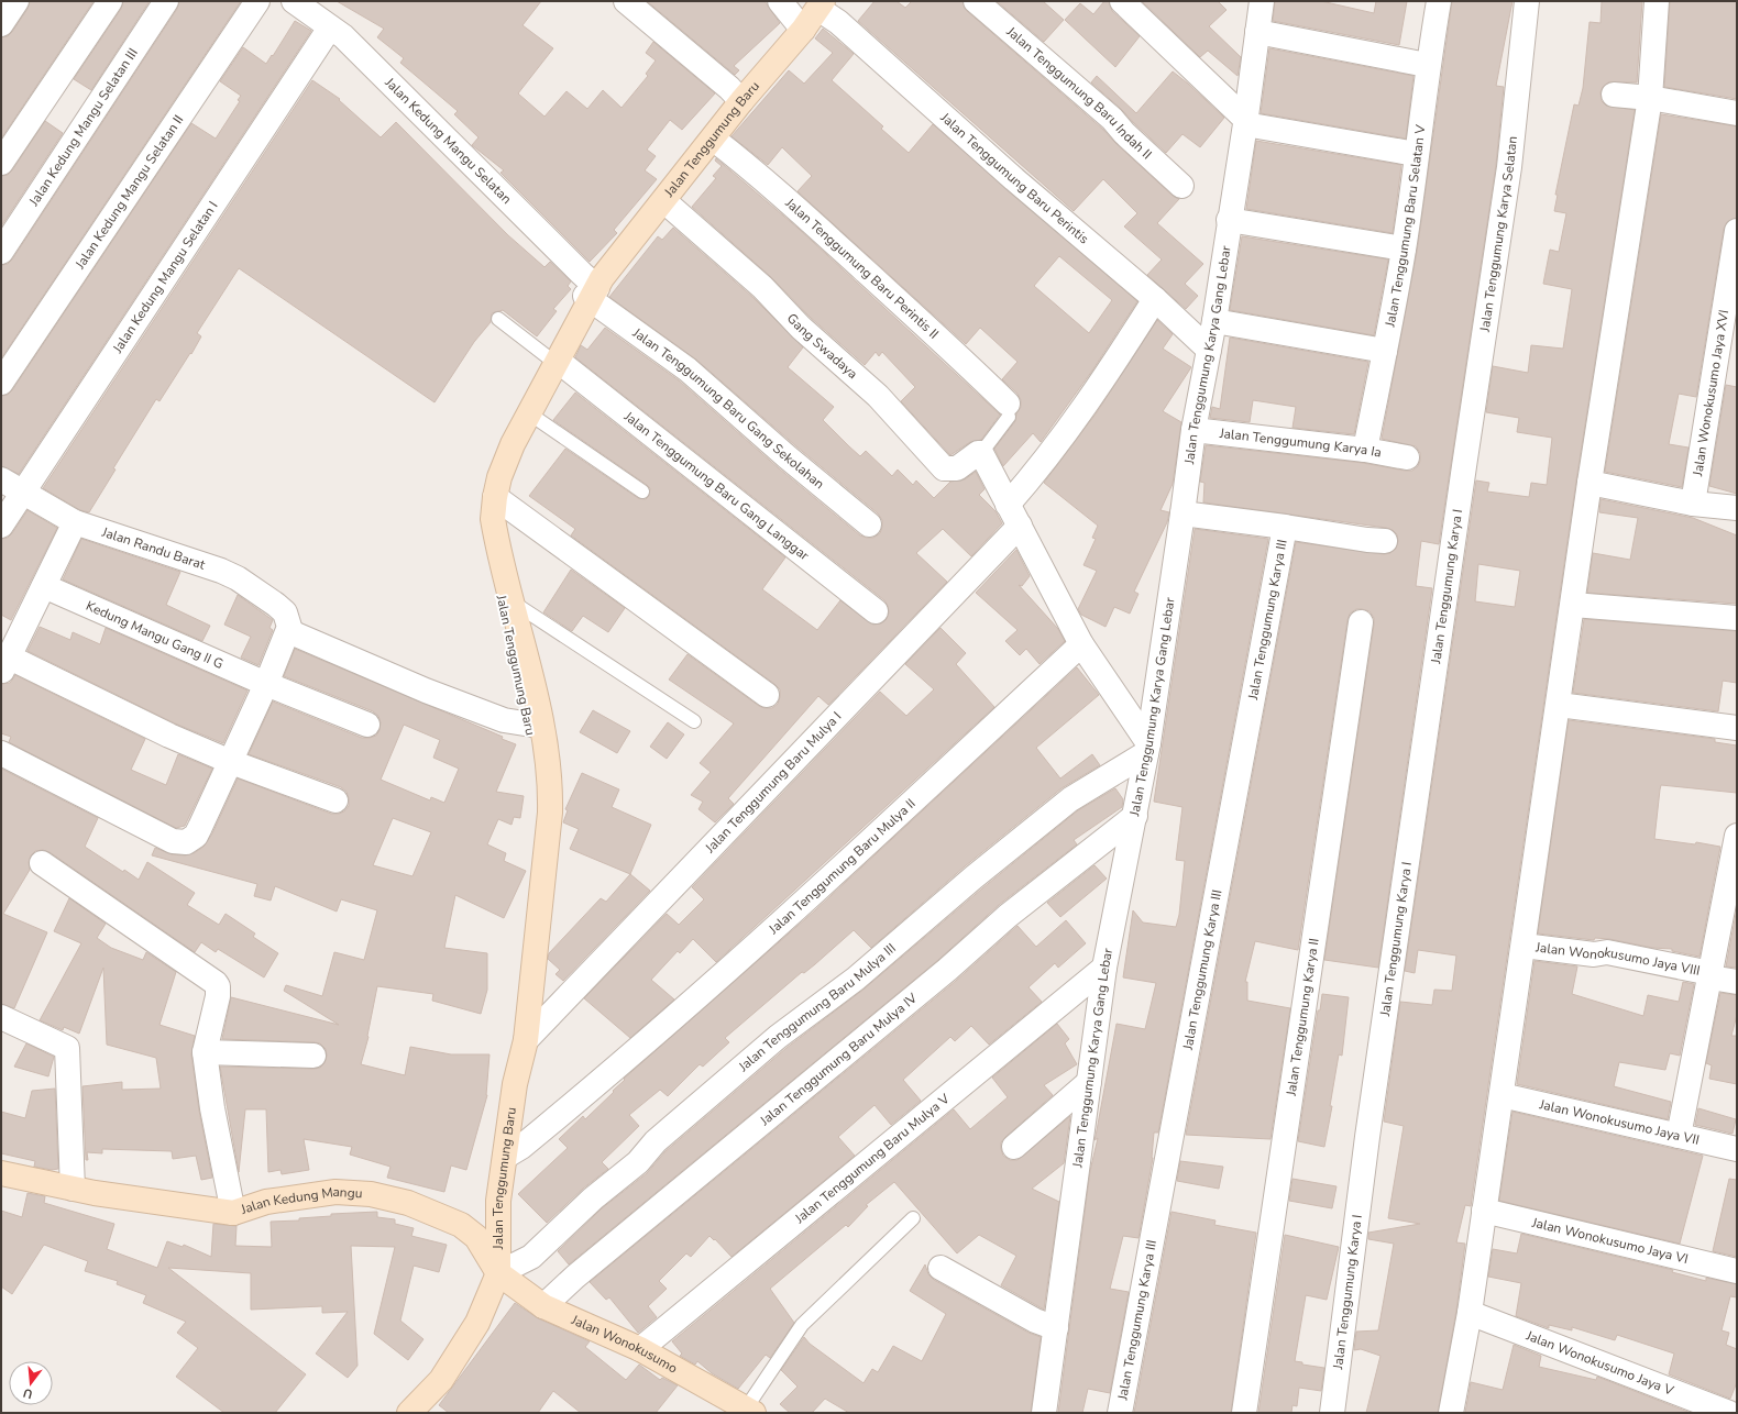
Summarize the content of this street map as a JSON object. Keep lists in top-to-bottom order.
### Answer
{
  "streets": {
    "street": [
      "Jalan Tenggumung Baru Indah II",
      "Jalan Kedung Mangu Selatan III",
      "Jalan Tenggumung Baru",
      "Jalan Kedung Mangu Selatan",
      "Jalan Tenggumung Baru Perintis",
      "Jalan Kedung Mangu Selatan II",
      "Jalan Tenggumung Baru Selatan V",
      "Jalan Tenggumung Karya Selatan",
      "Jalan Tenggumung Baru Perintis II",
      "Jalan Kedung Mangu Selatan I",
      "Gang Swadaya",
      "Jalan Tenggumung Karya Gang Lebar",
      "Jalan Wonokusumo Jaya XVI",
      "Jalan Tenggumung Baru Gang Sekolahan",
      "Jalan Tenggumung Karya Ia",
      "Jalan Tenggumung Baru Gang Langgar",
      "Jalan Randu Barat",
      "Jalan Tenggumung Karya I",
      "Jalan Tenggumung Karya III",
      "Kedung Mangu Gang II G",
      "Jalan Tenggumung Baru Mulya I",
      "Jalan Tenggumung Baru Mulya II",
      "Jalan Wonokusumo Jaya VIII",
      "Jalan Tenggumung Baru Mulya III",
      "Jalan Tenggumung Karya II",
      "Jalan Tenggumung Baru Mulya IV",
      "Jalan Wonokusumo Jaya VII",
      "Jalan Tenggumung Baru Mulya V",
      "Jalan Kedung Mangu",
      "Jalan Wonokusumo Jaya VI",
      "Jalan Wonokusumo",
      "Jalan Wonokusumo Jaya V"
    ]
  },
  "crossings": [
    ["Jalan Tenggumung Baru", "Jalan Kedung Mangu Selatan"],
    ["Jalan Tenggumung Baru", "Jalan Tenggumung Baru Perintis"],
    ["Jalan Tenggumung Baru", "Jalan Tenggumung Baru Perintis II"],
    ["Jalan Tenggumung Baru", "Gang Swadaya"],
    ["Jalan Tenggumung Baru", "Jalan Tenggumung Baru Gang Sekolahan"],
    ["Jalan Tenggumung Baru", "Jalan Tenggumung Baru Gang Langgar"],
    ["Jalan Tenggumung Baru", "Jalan Tenggumung Baru Mulya I"],
    ["Jalan Tenggumung Baru", "Jalan Tenggumung Baru Mulya II"],
    ["Jalan Tenggumung Baru", "Jalan Tenggumung Baru Mulya III"],
    ["Jalan Tenggumung Baru", "Jalan Kedung Mangu"],
    ["Jalan Tenggumung Baru", "Jalan Wonokusumo"],
    ["Jalan Kedung Mangu Selatan", "Jalan Kedung Mangu Selatan I"],
    ["Jalan Kedung Mangu Selatan", "Jalan Tenggumung Baru Gang Sekolahan"],
    ["Jalan Tenggumung Baru Perintis", "Jalan Tenggumung Karya Gang Lebar"],
    ["Jalan Tenggumung Baru Selatan V", "Jalan Tenggumung Karya Ia"],
    ["Jalan Tenggumung Karya Selatan", "Jalan Tenggumung Karya I"],
    ["Jalan Kedung Mangu Selatan I", "Jalan Randu Barat"],
    ["Jalan Tenggumung Karya Gang Lebar", "Jalan Tenggumung Karya Ia"],
    ["Jalan Tenggumung Karya Gang Lebar", "Jalan Tenggumung Baru Mulya III"],
    ["Jalan Tenggumung Karya Gang Lebar", "Jalan Tenggumung Baru Mulya IV"],
    ["Jalan Tenggumung Karya Gang Lebar", "Jalan Tenggumung Baru Mulya V"],
    ["Jalan Tenggumung Baru Mulya III", "Jalan Kedung Mangu"],
    ["Jalan Tenggumung Baru Mulya III", "Jalan Wonokusumo"],
    ["Jalan Tenggumung Baru Mulya IV", "Jalan Wonokusumo"],
    ["Jalan Tenggumung Baru Mulya V", "Jalan Wonokusumo"],
    ["Jalan Kedung Mangu", "Jalan Wonokusumo"]
  ],
  "north": "bottom"
}
